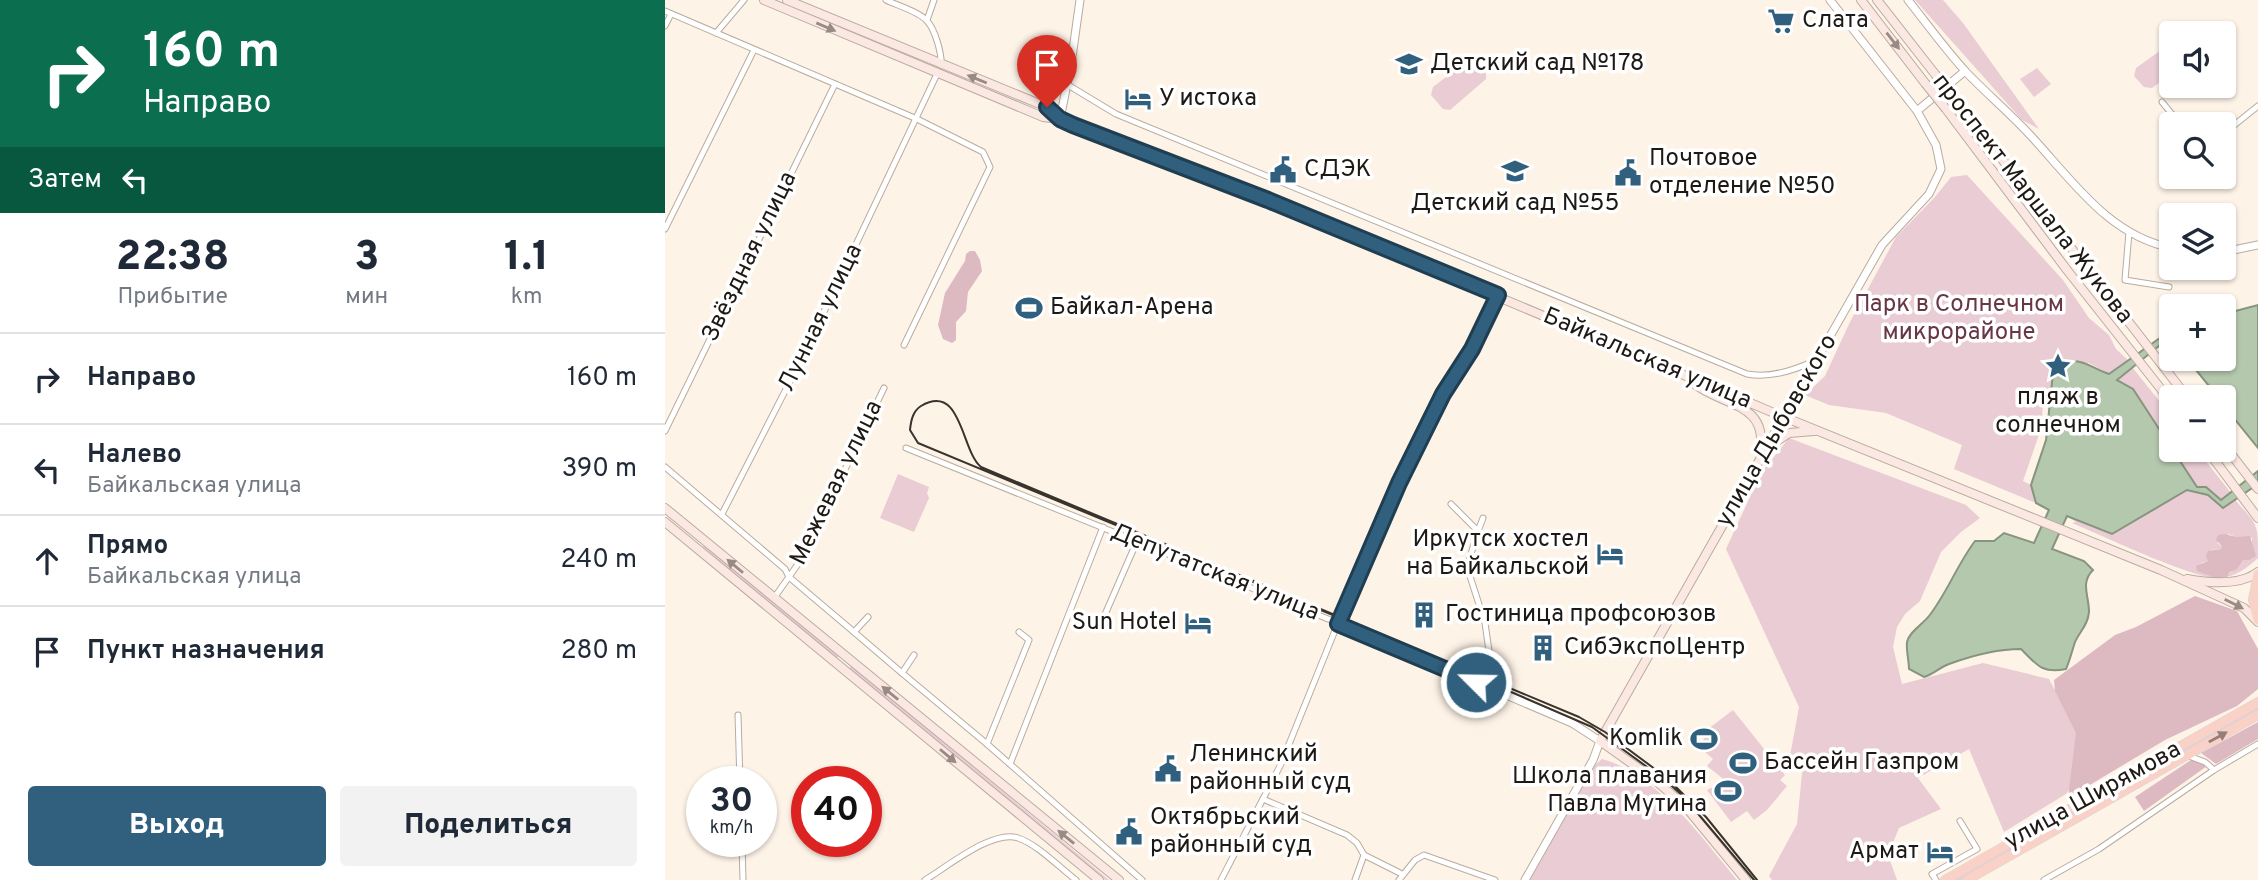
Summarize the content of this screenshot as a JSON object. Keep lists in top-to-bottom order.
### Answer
{
  "streets": {
    "main road": [
      "проспект Маршала Жукова",
      "Байкальская улица",
      "улица Дыбовского",
      "Депутатская улица",
      "улица Ширямова"
    ],
    "street": ["Звёздная улица", "Лунная улица", "Межевая улица"]
  },
  "crossings": [
    ["Байкальская улица", "улица Дыбовского"],
    ["улица Дыбовского", "Депутатская улица"]
  ],
  "parks": ["Парк в Солнечном микрорайоне"],
  "places": {
    "supermarket": ["Слата"],
    "school or university": ["Детский сад №178", "Детский сад №55"],
    "hotel": [
      "У истока",
      "Иркутск хостел на Байкальской",
      "Sun Hotel",
      "Армат"
    ],
    "public building": [
      "СДЭК",
      "Почтовое отделение №50",
      "Ленинский районный суд",
      "Октябрьский районный суд"
    ],
    "sports": [
      "Байкал-Арена",
      "Komlik",
      "Бассейн Газпром",
      "Школа плавания Павла Мутина"
    ],
    "place": ["пляж в солнечном"],
    "building": ["Гостиница профсоюзов", "СибЭкспоЦентр"]
  },
  "page": {
    "turn": ["160 m", "Направо"],
    "map_buttons": ["+", "−"],
    "then": "Затем",
    "eta": [
      "22:38",
      "Прибытие",
      "3",
      "мин",
      "1.1",
      "km"
    ],
    "list": [
      {
        "name": "Направо",
        "value": "160 m"
      },
      {
        "name": "Налево",
        "note": "Байкальская улица",
        "value": "390 m"
      },
      {
        "name": "Прямо",
        "note": "Байкальская улица",
        "value": "240 m"
      },
      {
        "name": "Пункт назначения",
        "value": "280 m"
      }
    ],
    "speed": "30 km/h",
    "limit": "40",
    "buttons": ["Выход", "Поделиться"]
  }
}
